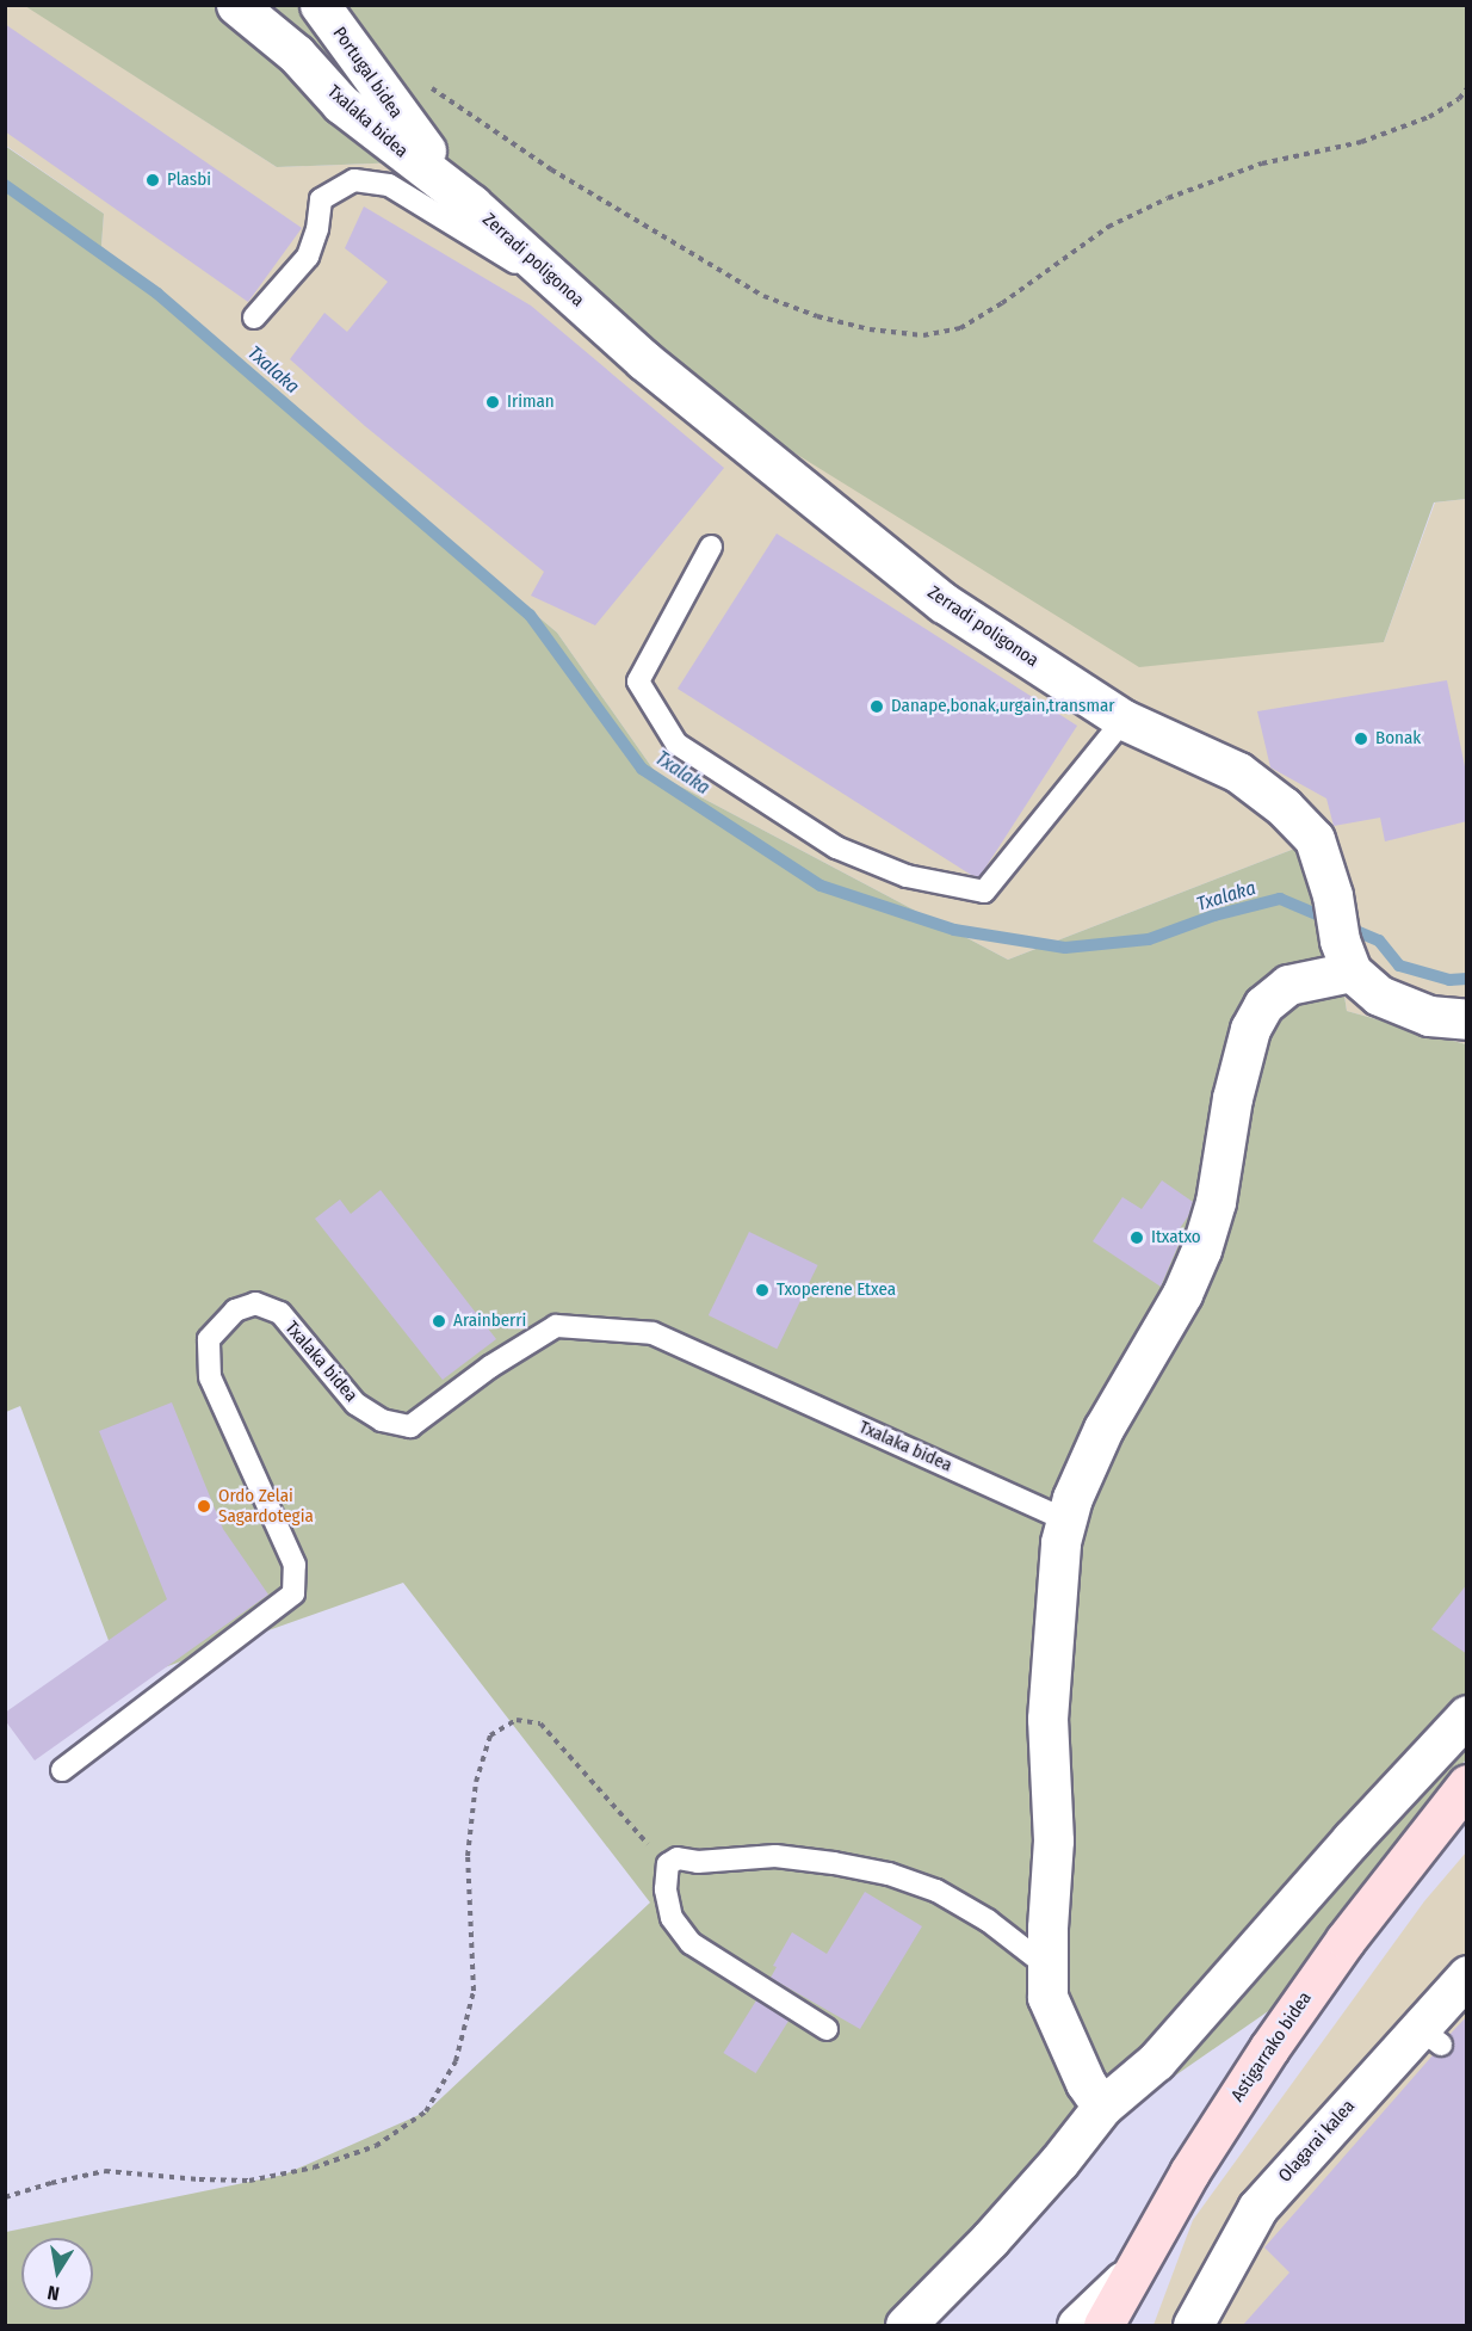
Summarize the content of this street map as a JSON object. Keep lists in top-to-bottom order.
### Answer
{
  "streets": {
    "main road": ["Astigarrako bidea"],
    "street": [
      "Portugal bidea",
      "Txalaka bidea",
      "Zerradi poligonoa",
      "Olagarai kalea"
    ]
  },
  "crossings": [
    ["Portugal bidea", "Txalaka bidea"],
    ["Portugal bidea", "Zerradi poligonoa"],
    ["Txalaka bidea", "Zerradi poligonoa"]
  ],
  "water": ["Txalaka"],
  "places": [
    "Plasbi",
    "Iriman",
    "Danape,bonak,urgain,transmar",
    "Bonak",
    "Itxatxo",
    "Txoperene Etxea",
    "Arainberri",
    "Ordo Zelai Sagardotegia"
  ],
  "north": "bottom"
}
